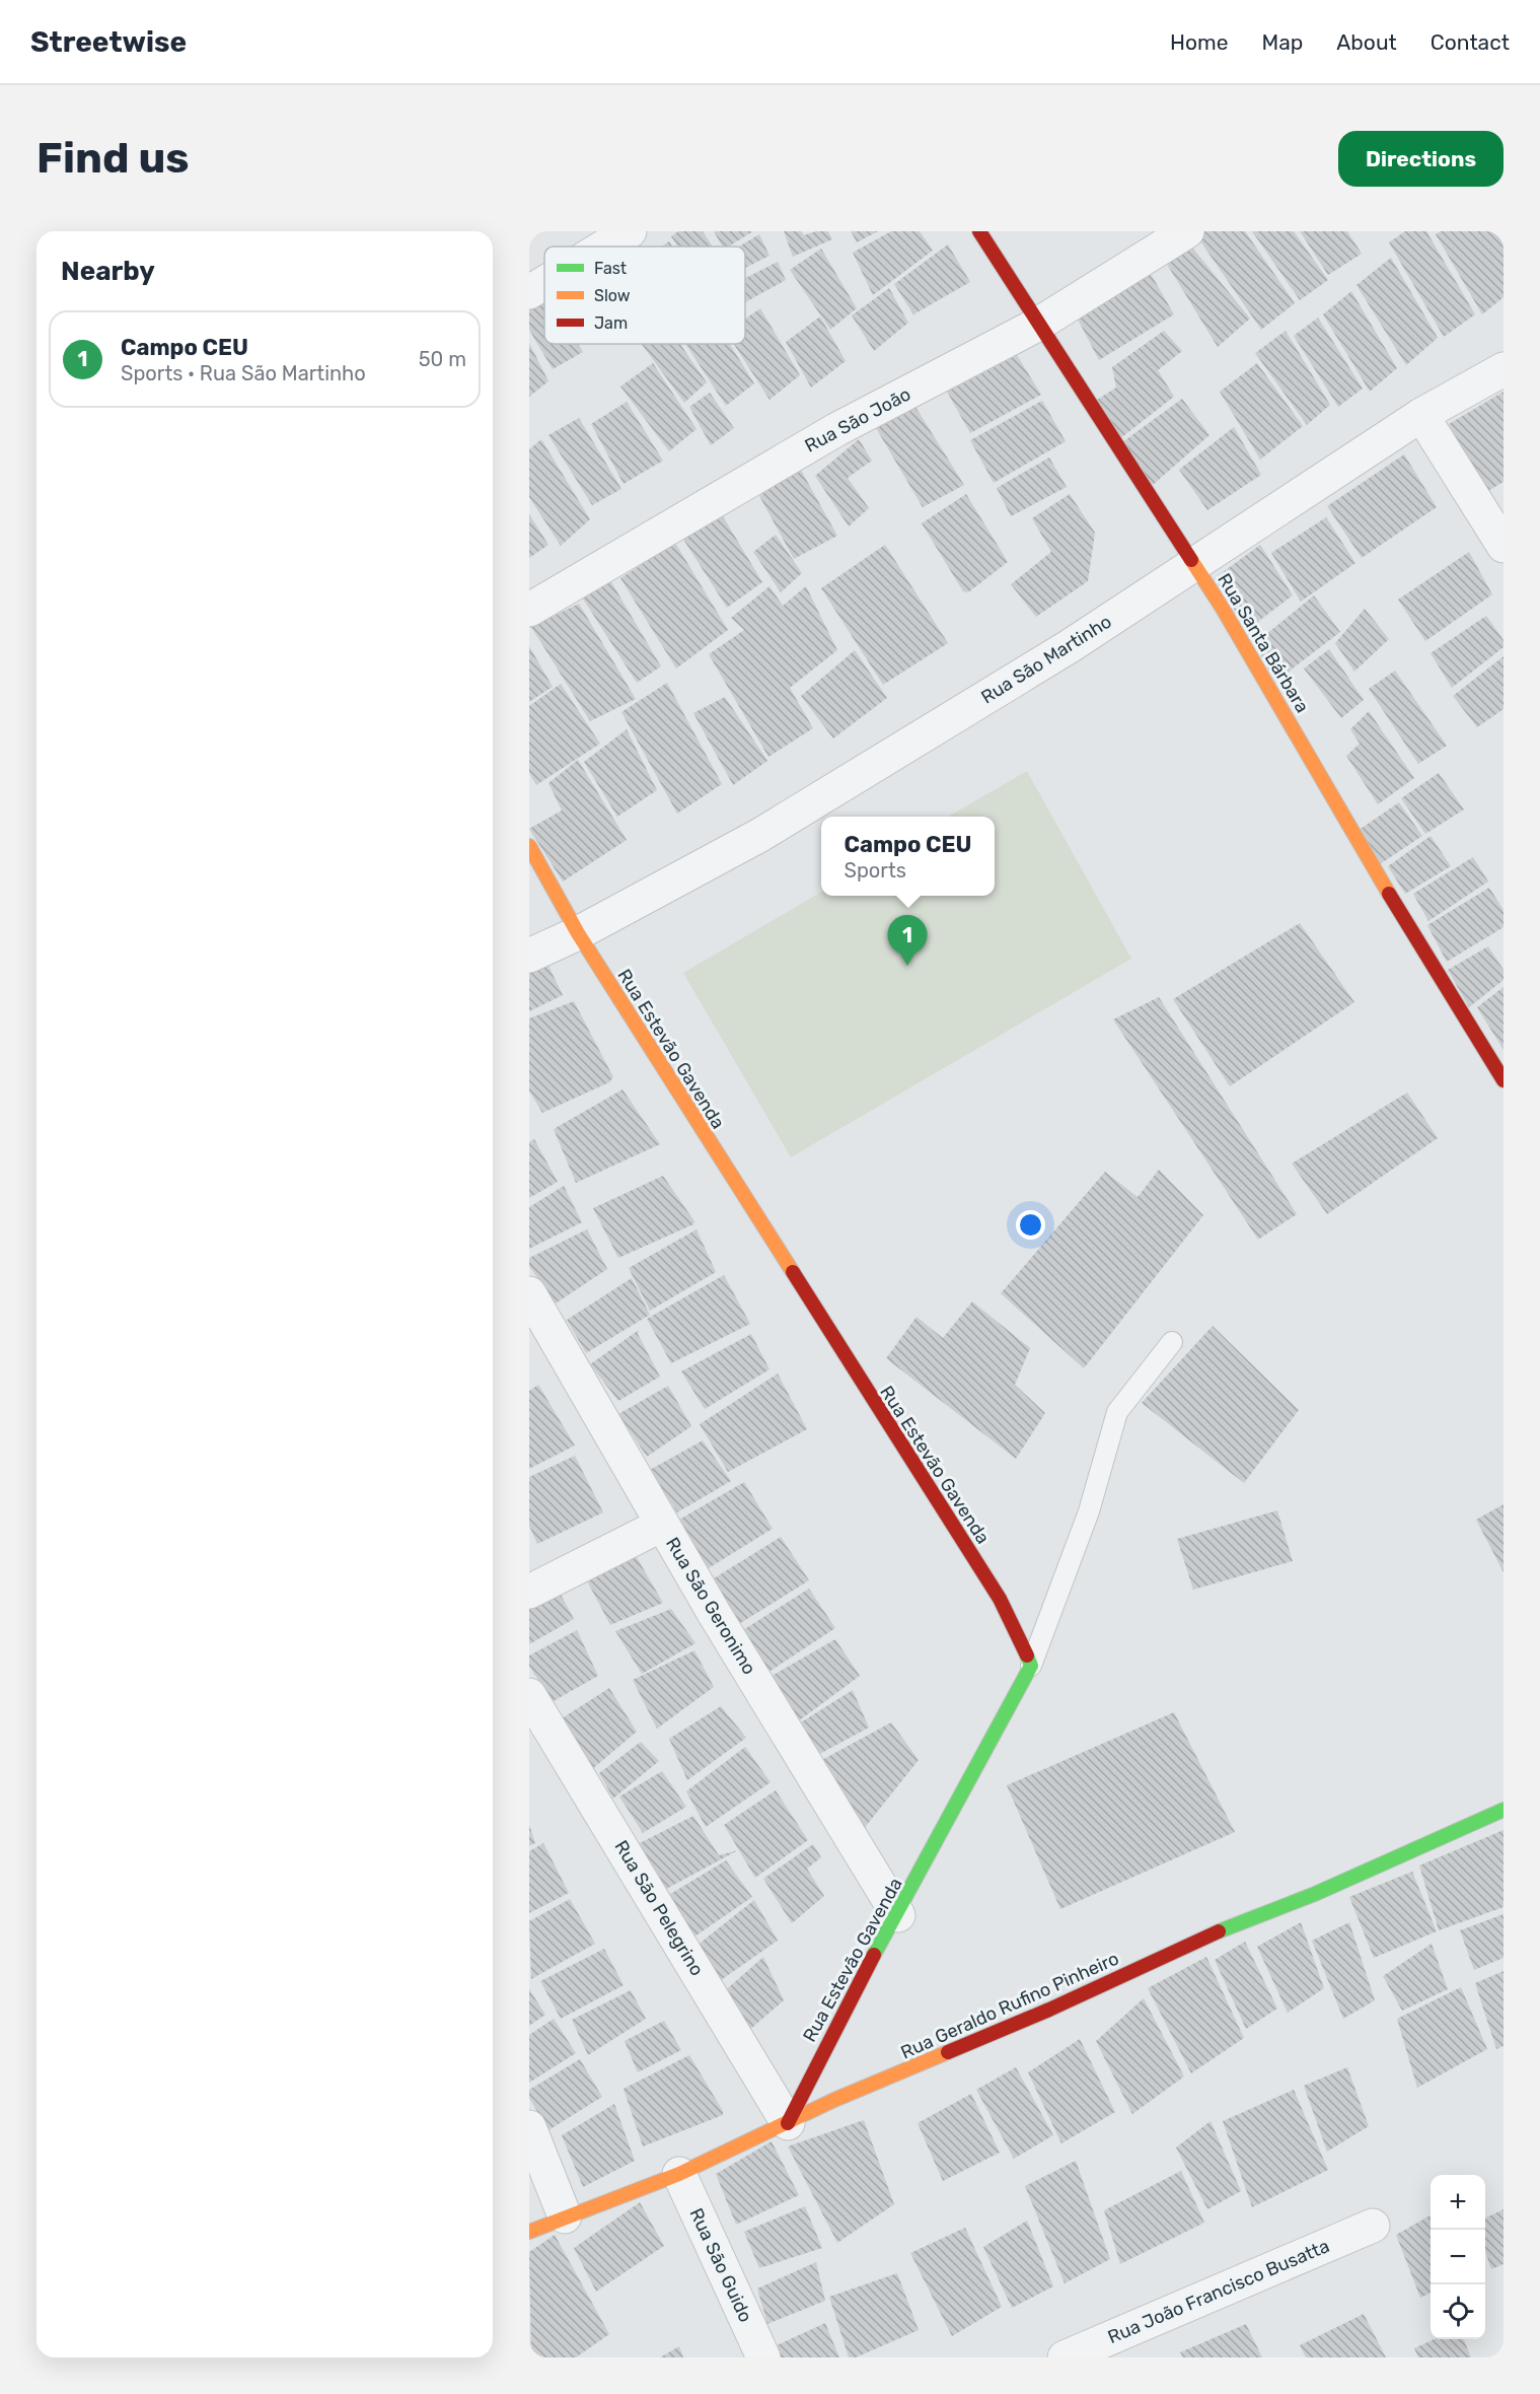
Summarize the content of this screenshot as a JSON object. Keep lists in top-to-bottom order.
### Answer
{
  "streets": {
    "street": [
      "Rua São João",
      "Rua Santa Bárbara",
      "Rua São Martinho",
      "Rua Estevão Gavenda",
      "Rua São Geronimo",
      "Rua São Pelegrino",
      "Rua Geraldo Rufino Pinheiro",
      "Rua São Guido",
      "Rua João Francisco Busatta"
    ]
  },
  "crossings": [
    ["Rua São João", "Rua Santa Bárbara"],
    ["Rua Santa Bárbara", "Rua São Martinho"],
    ["Rua São Martinho", "Rua Estevão Gavenda"],
    ["Rua Estevão Gavenda", "Rua São Geronimo"],
    ["Rua Estevão Gavenda", "Rua São Pelegrino"],
    ["Rua Estevão Gavenda", "Rua Geraldo Rufino Pinheiro"],
    ["Rua São Pelegrino", "Rua Geraldo Rufino Pinheiro"],
    ["Rua Geraldo Rufino Pinheiro", "Rua São Guido"]
  ],
  "legend": ["Fast", "Slow", "Jam"],
  "page": {
    "header": "Streetwise",
    "nav": [
      "Home",
      "Map",
      "About",
      "Contact"
    ],
    "buttons": "Directions",
    "title": "Find us",
    "heading": "Nearby",
    "list": [
      {
        "mark": "1",
        "name": "Campo CEU",
        "note": "Sports · Rua São Martinho",
        "value": "50 m"
      }
    ],
    "popup": ["Campo CEU", "Sports"],
    "pins": "1",
    "map_buttons": ["+", "−"]
  }
}
